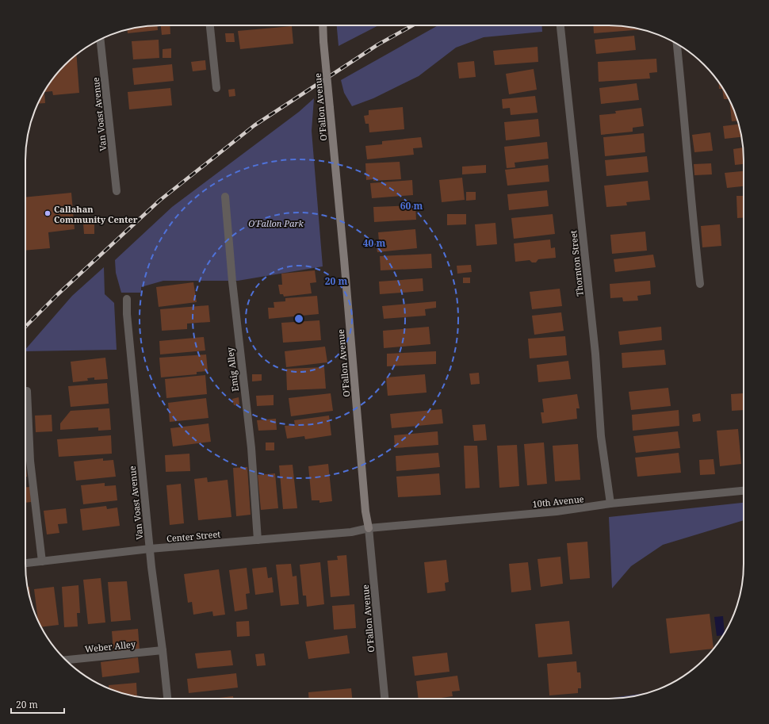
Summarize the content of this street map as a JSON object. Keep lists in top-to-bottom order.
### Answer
{
  "streets": {
    "street": [
      "O’Fallon Avenue",
      "Van Voast Avenue",
      "Thornton Street",
      "Emig Alley",
      "10th Avenue",
      "Center Street",
      "Weber Alley"
    ]
  },
  "crossings": [
    ["O’Fallon Avenue", "10th Avenue"],
    ["O’Fallon Avenue", "Center Street"],
    ["Van Voast Avenue", "Center Street"],
    ["Van Voast Avenue", "Weber Alley"],
    ["Thornton Street", "10th Avenue"],
    ["Emig Alley", "Center Street"],
    ["10th Avenue", "Center Street"]
  ],
  "parks": ["O'Fallon Park"],
  "places": ["Callahan Community Center"],
  "scale_bar": "20 m",
  "rings": ["60 m", "40 m", "20 m"]
}
